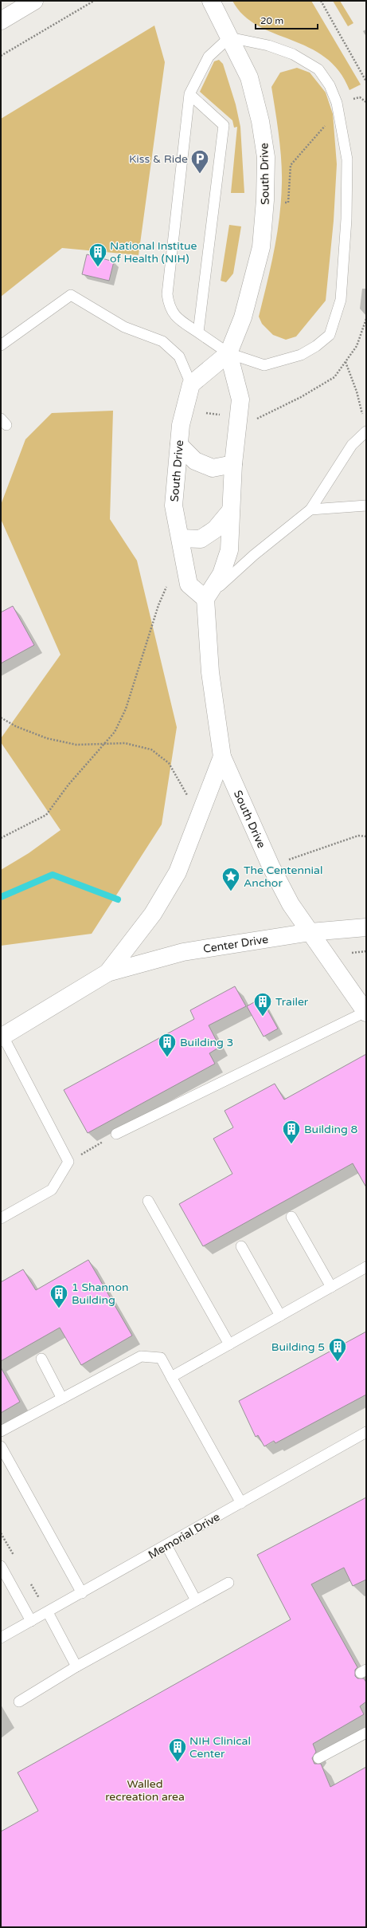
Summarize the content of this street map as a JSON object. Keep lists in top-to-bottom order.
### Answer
{
  "streets": {
    "street": ["South Drive", "Center Drive"],
    "lane": ["Memorial Drive"]
  },
  "crossings": [
    ["South Drive", "Center Drive"]
  ],
  "parks": ["Walled recreation area"],
  "places": {
    "parking": ["Kiss & Ride"],
    "building": [
      "National Institue of Health (NIH)",
      "Trailer",
      "Building 3",
      "Building 8",
      "1 Shannon Building",
      "Building 5",
      "NIH Clinical Center"
    ],
    "place": ["The Centennial Anchor"]
  },
  "scale_bar": "20 m"
}
